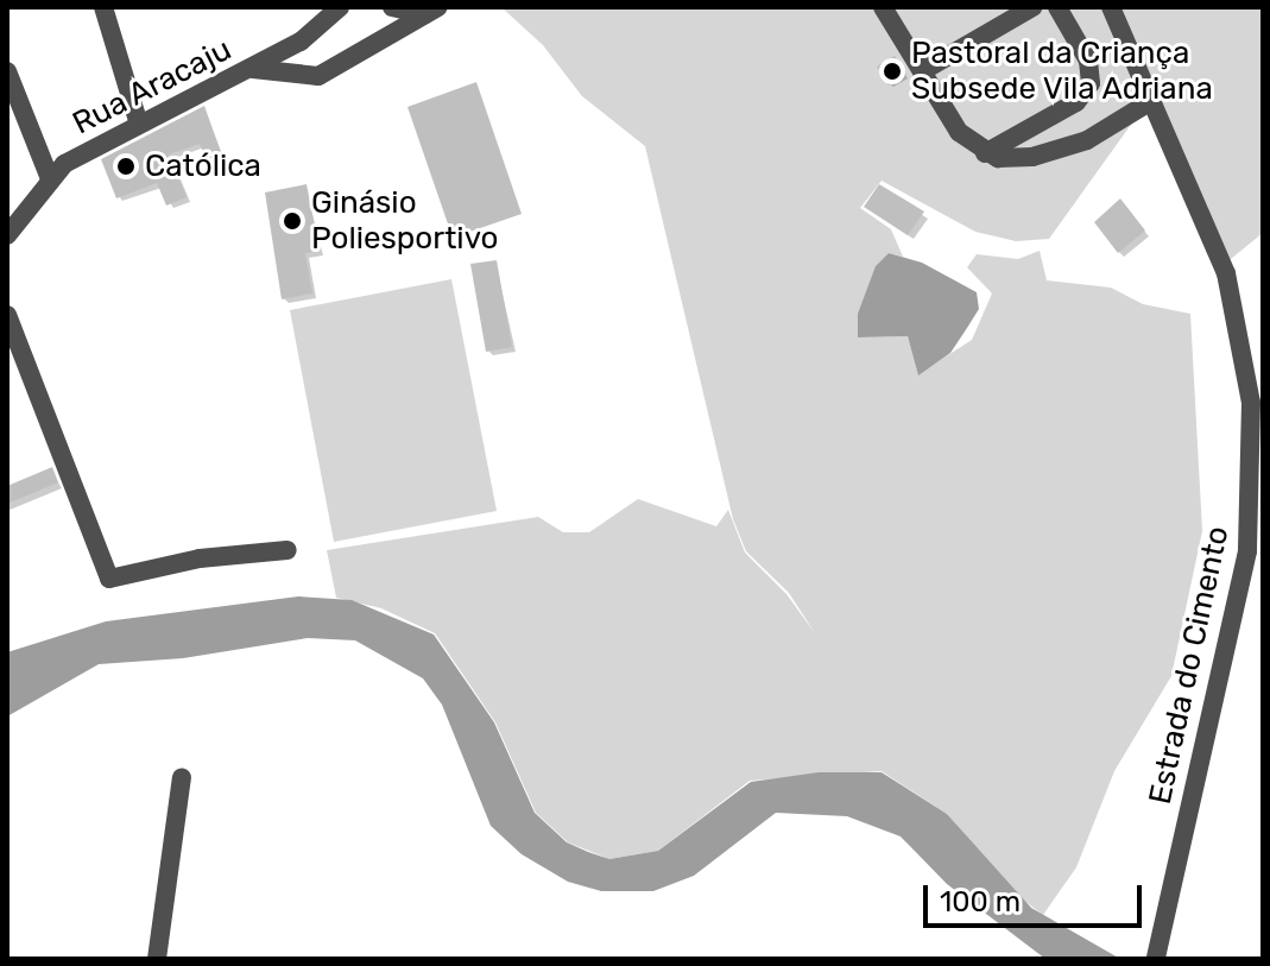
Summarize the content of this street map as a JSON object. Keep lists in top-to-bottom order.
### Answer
{
  "streets": {
    "street": ["Rua Aracaju", "Estrada do Cimento"]
  },
  "places": ["Pastoral da Criança Subsede Vila Adriana", "Católica", "Ginásio Poliesportivo"],
  "scale_bar": "100 m"
}
